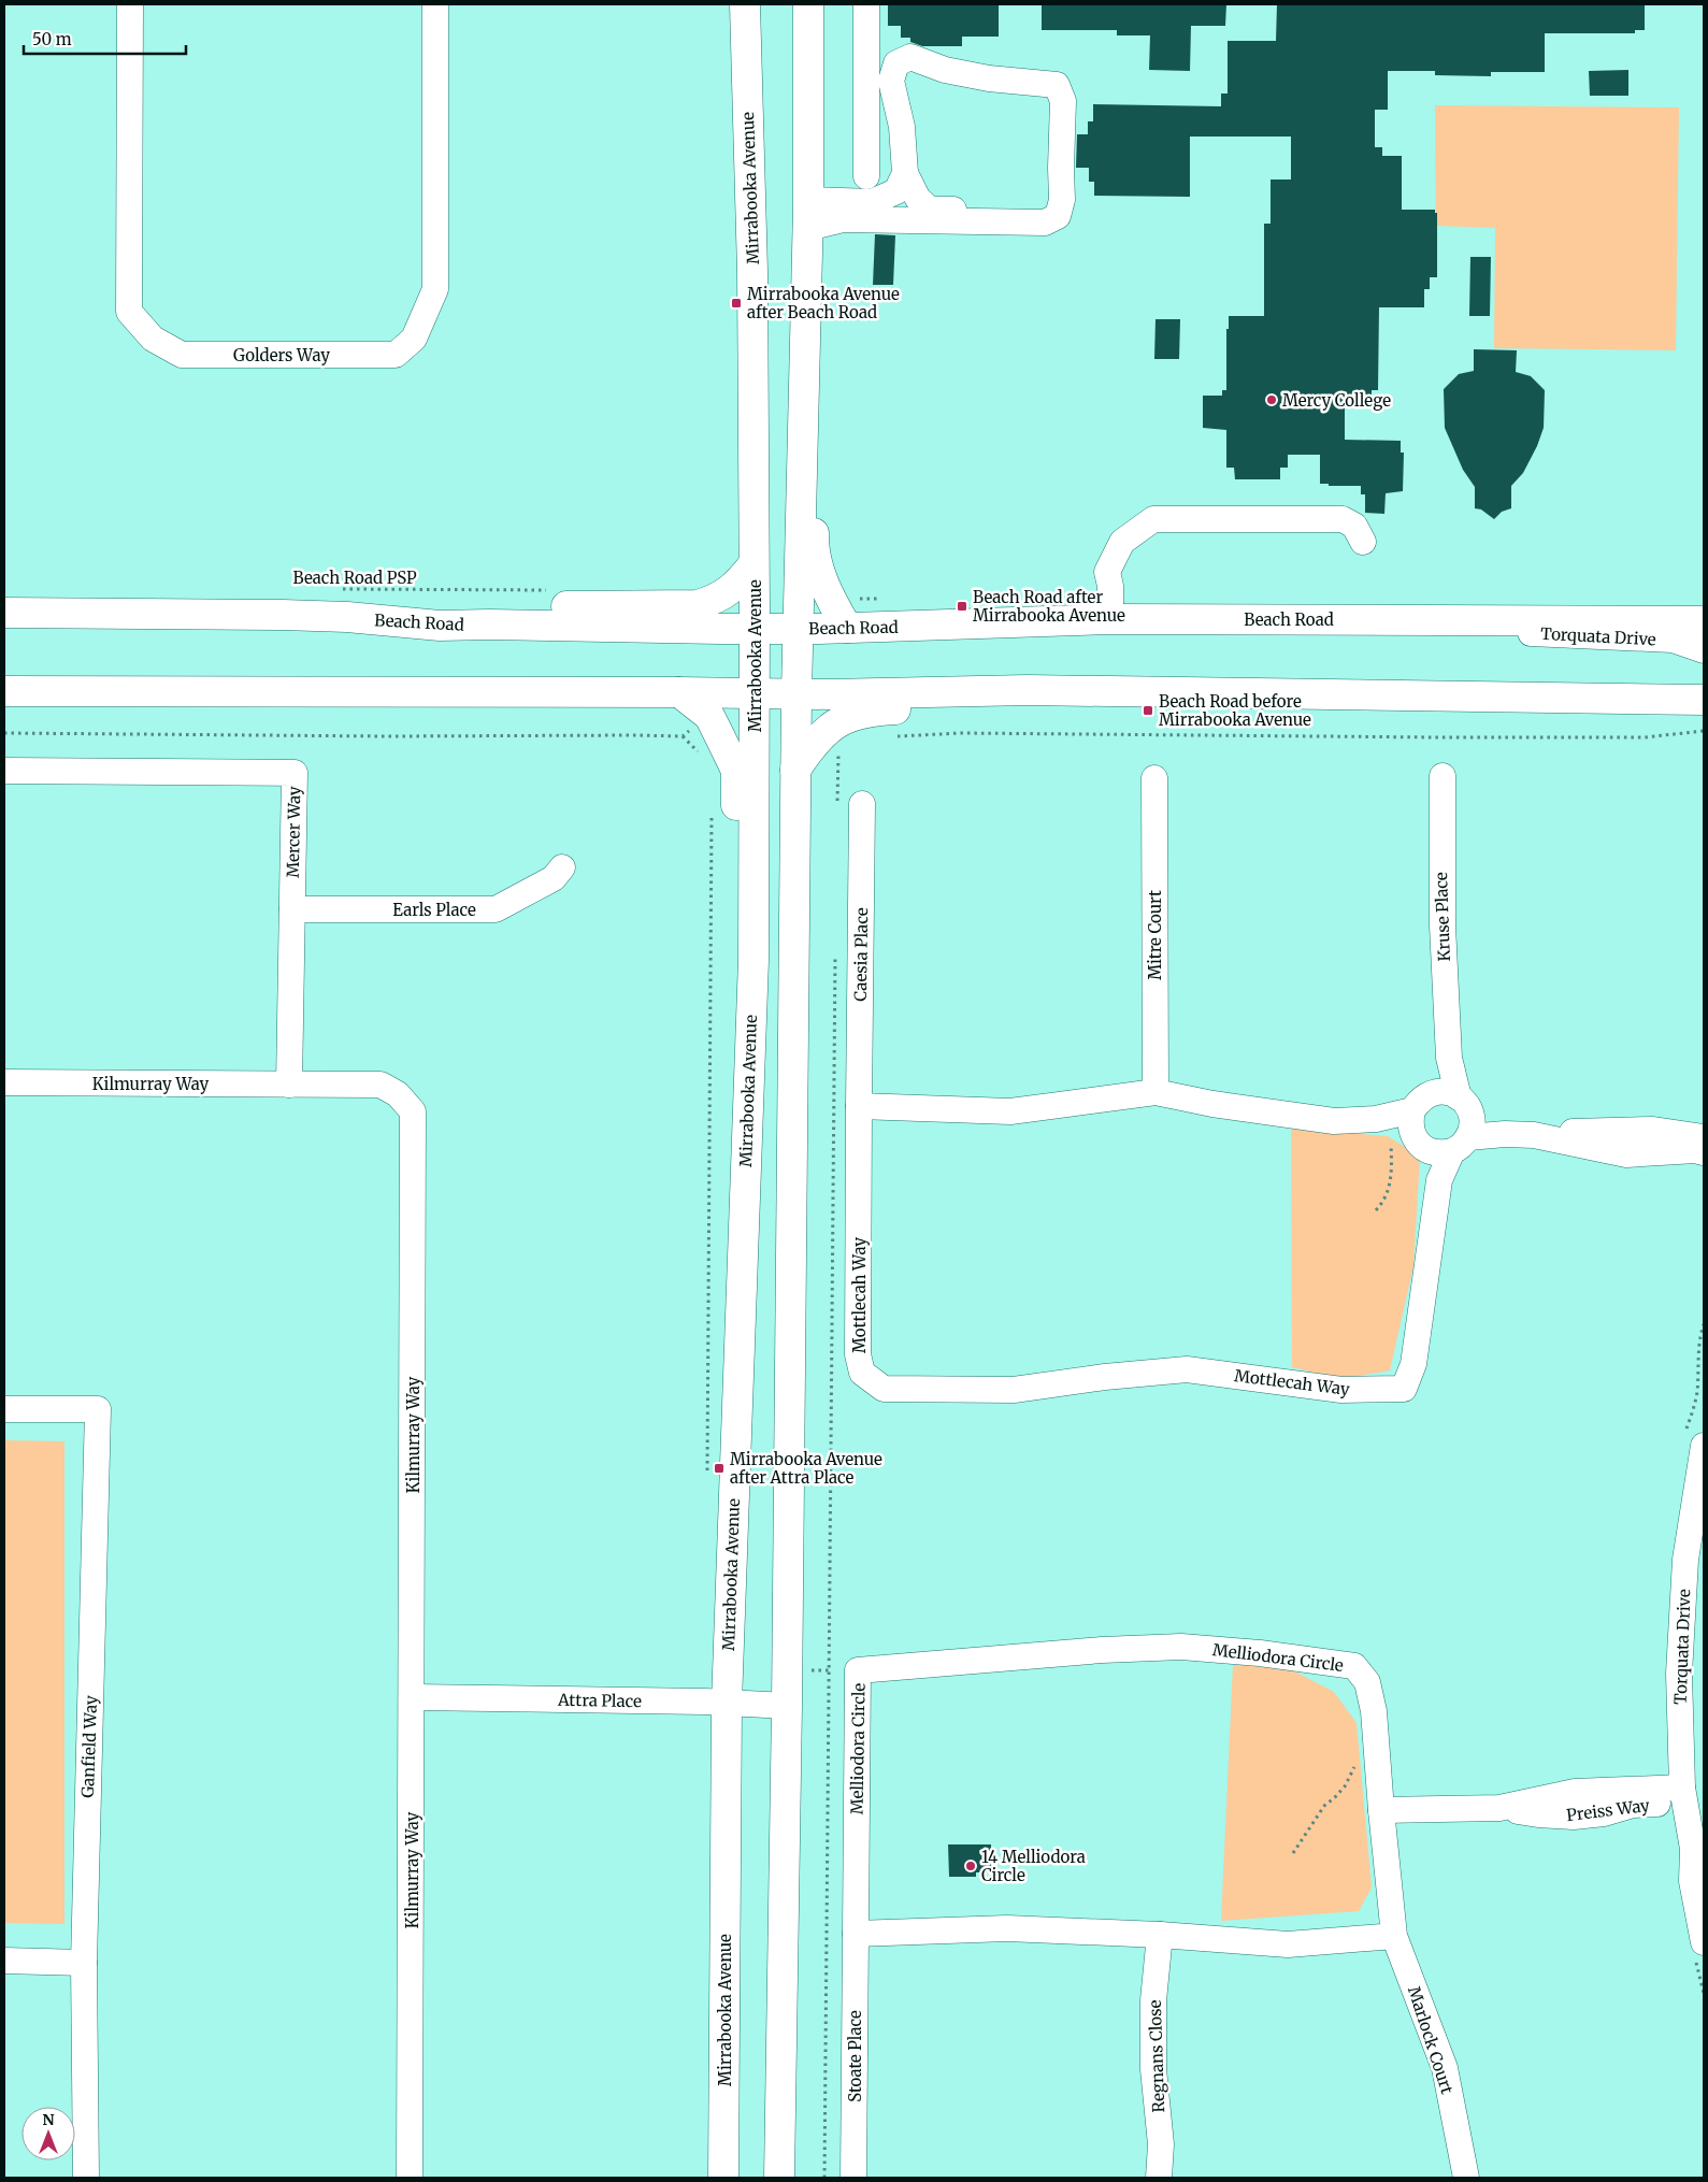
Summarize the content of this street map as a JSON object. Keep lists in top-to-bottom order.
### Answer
{
  "streets": {
    "main road": ["Mirrabooka Avenue", "Beach Road"],
    "street": [
      "Golders Way",
      "Torquata Drive",
      "Mercer Way",
      "Earls Place",
      "Kruse Place",
      "Mitre Court",
      "Caesia Place",
      "Kilmurray Way",
      "Mottlecah Way",
      "Melliodora Circle",
      "Attra Place",
      "Ganfield Way",
      "Preiss Way",
      "Marlock Court",
      "Stoate Place",
      "Regnans Close"
    ],
    "path": ["Beach Road PSP"]
  },
  "crossings": [
    ["Mirrabooka Avenue", "Beach Road"],
    ["Mirrabooka Avenue", "Attra Place"],
    ["Beach Road", "Torquata Drive"],
    ["Torquata Drive", "Preiss Way"],
    ["Mercer Way", "Earls Place"],
    ["Mercer Way", "Kilmurray Way"],
    ["Kruse Place", "Mottlecah Way"],
    ["Caesia Place", "Mottlecah Way"],
    ["Kilmurray Way", "Attra Place"],
    ["Melliodora Circle", "Preiss Way"],
    ["Melliodora Circle", "Marlock Court"],
    ["Melliodora Circle", "Stoate Place"]
  ],
  "places": {
    "transit": [
      "Mirrabooka Avenue after Beach Road",
      "Beach Road after Mirrabooka Avenue",
      "Beach Road before Mirrabooka Avenue",
      "Mirrabooka Avenue after Attra Place"
    ],
    "other": ["Mercy College", "14 Melliodora Circle"]
  },
  "scale_bar": "50 m",
  "north": "top"
}
